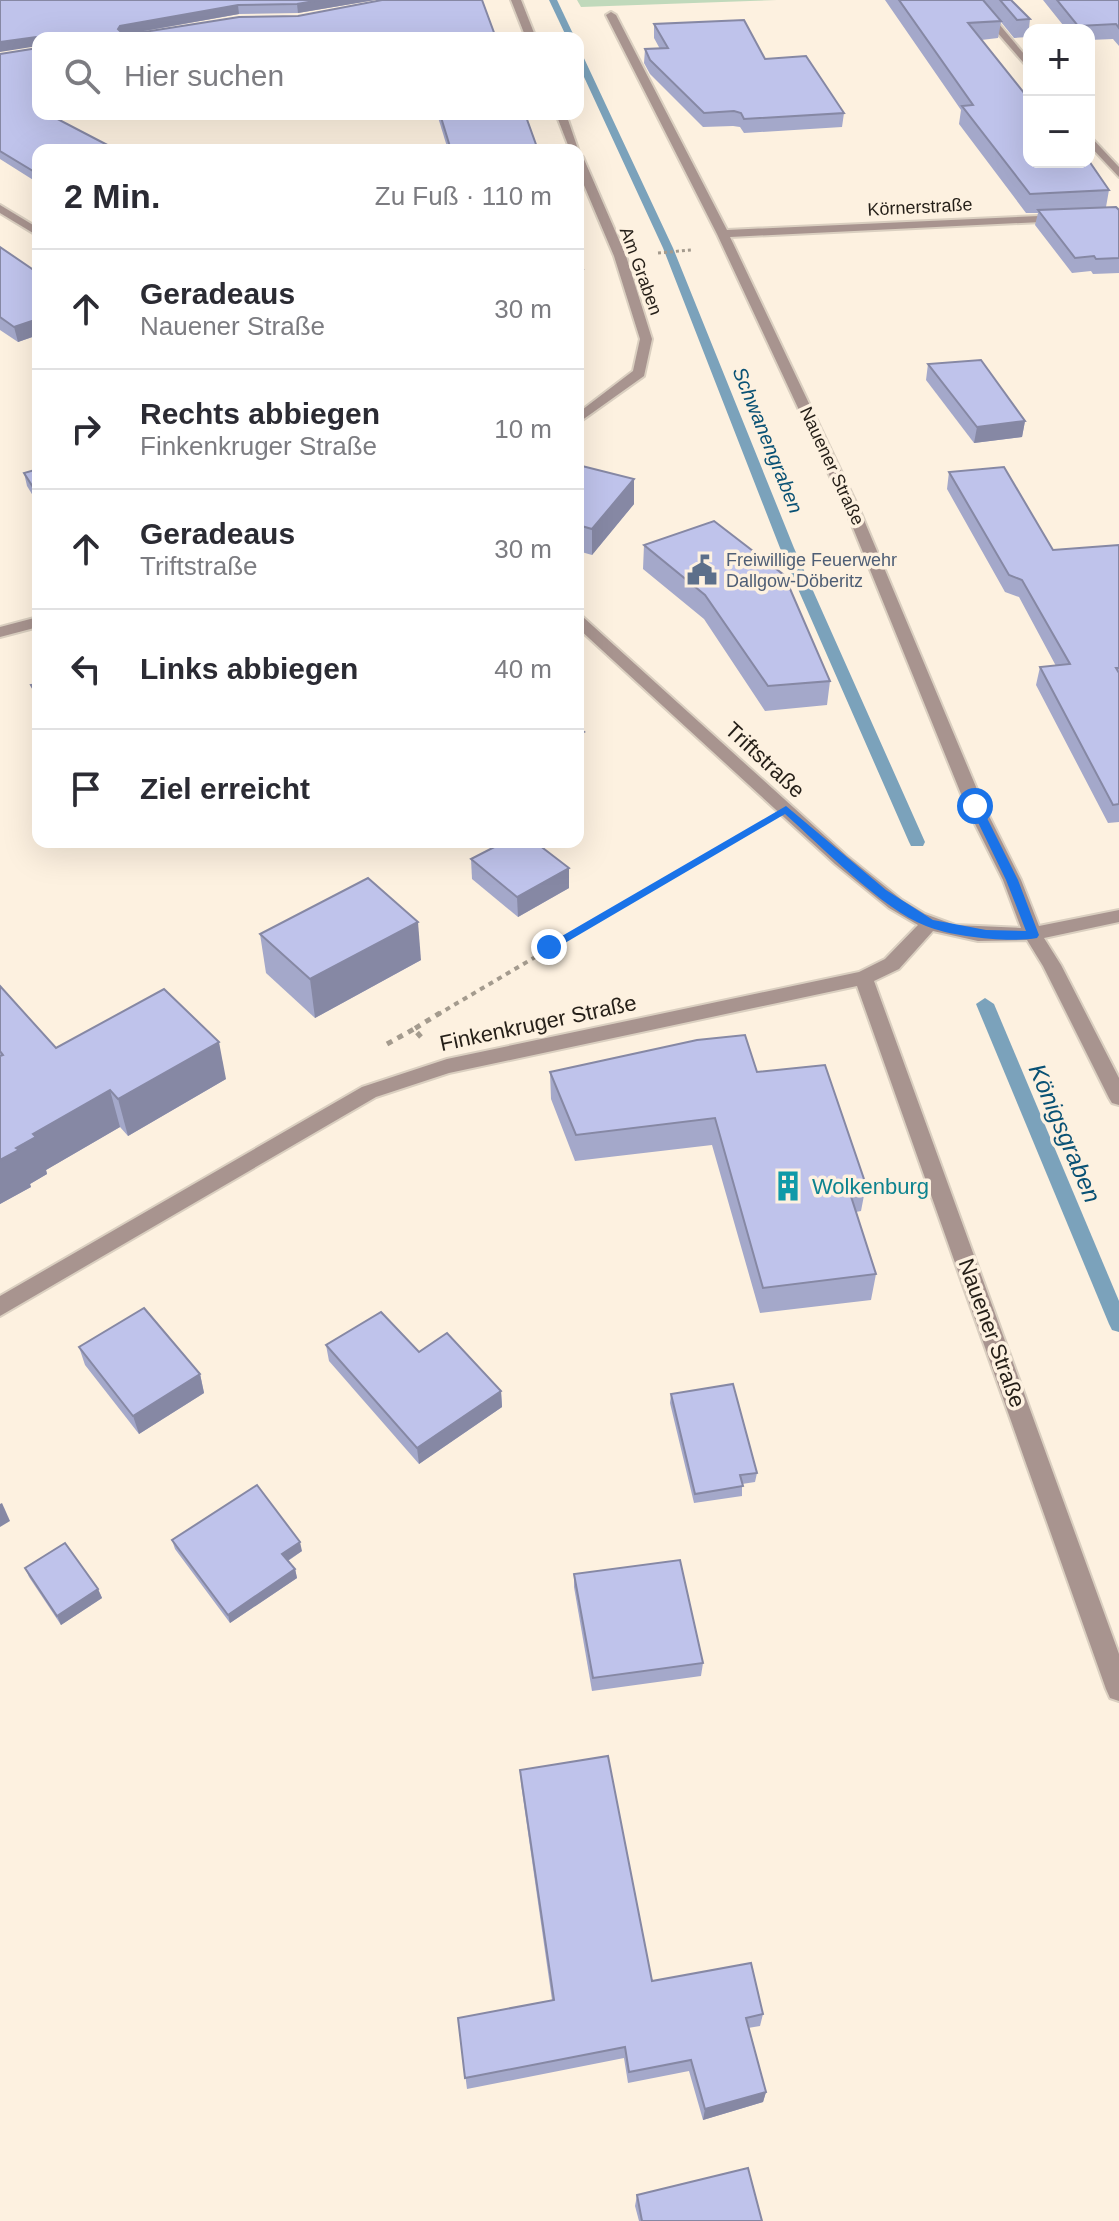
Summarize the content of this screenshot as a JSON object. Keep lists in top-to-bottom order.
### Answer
{
  "streets": {
    "street": [
      "Körnerstraße",
      "Am Graben",
      "Nauener Straße",
      "Triftstraße",
      "Finkenkruger Straße"
    ]
  },
  "crossings": [
    ["Körnerstraße", "Nauener Straße"],
    ["Nauener Straße", "Finkenkruger Straße"],
    ["Triftstraße", "Finkenkruger Straße"]
  ],
  "water": ["Schwanengraben", "Königsgraben"],
  "places": {
    "public building": ["Freiwillige Feuerwehr Dallgow-Döberitz"],
    "building": ["Wolkenburg"]
  },
  "page": {
    "map_buttons": ["+", "−"],
    "search": "Hier suchen",
    "heading": ["2 Min.", "Zu Fuß · 110 m"],
    "list": [
      ["Geradeaus", "Nauener Straße", "30 m"],
      ["Rechts abbiegen", "Finkenkruger Straße", "10 m"],
      ["Geradeaus", "Triftstraße", "30 m"],
      ["Links abbiegen", "40 m"],
      "Ziel erreicht"
    ]
  }
}
